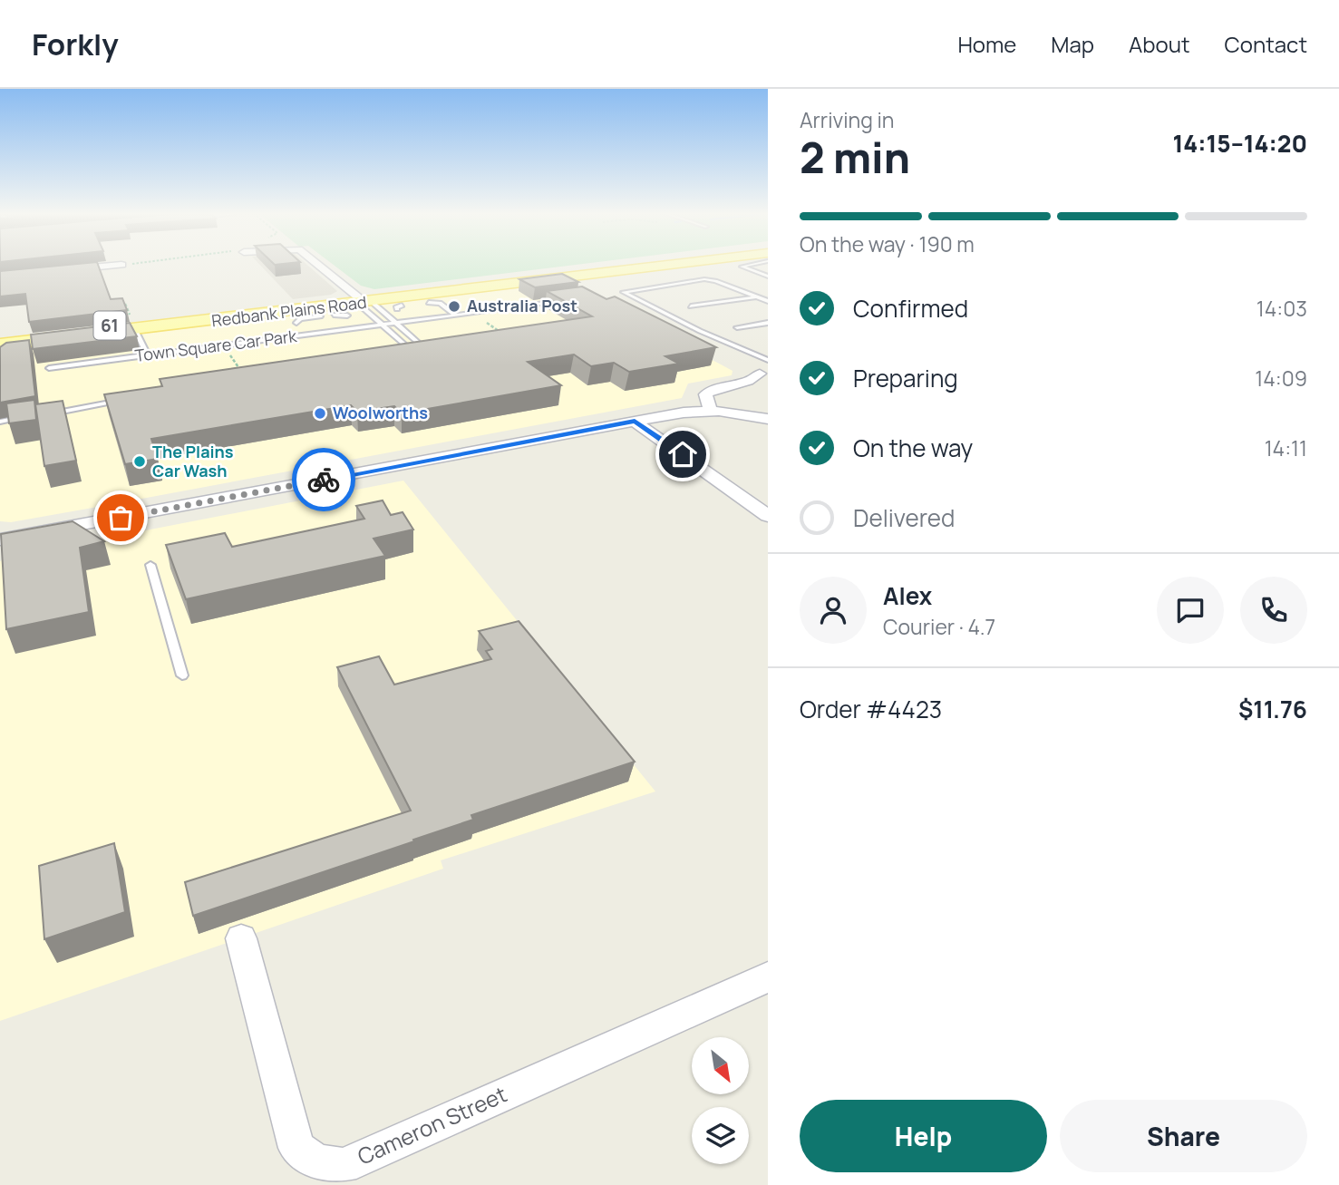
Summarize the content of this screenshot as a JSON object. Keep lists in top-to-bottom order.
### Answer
{
  "streets": {
    "main road": ["Redbank Plains Road", "61"],
    "street": ["Cameron Street"],
    "lane": ["Town Square Car Park"]
  },
  "places": ["Australia Post", "Woolworths", "The Plains Car Wash"],
  "north": "bottom right",
  "page": {
    "header": "Forkly",
    "nav": [
      "Home",
      "Map",
      "About",
      "Contact"
    ],
    "heading": ["2 min", "Arriving in", "14:15–14:20"],
    "panel": [
      "Alex",
      "Courier · 4.7",
      "Order #4423",
      "$11.76"
    ],
    "bar": "On the way · 190 m",
    "list": [
      ["Confirmed", "14:03"],
      ["Preparing", "14:09"],
      ["On the way", "14:11"],
      "Delivered"
    ],
    "buttons": ["Help", "Share"]
  }
}
